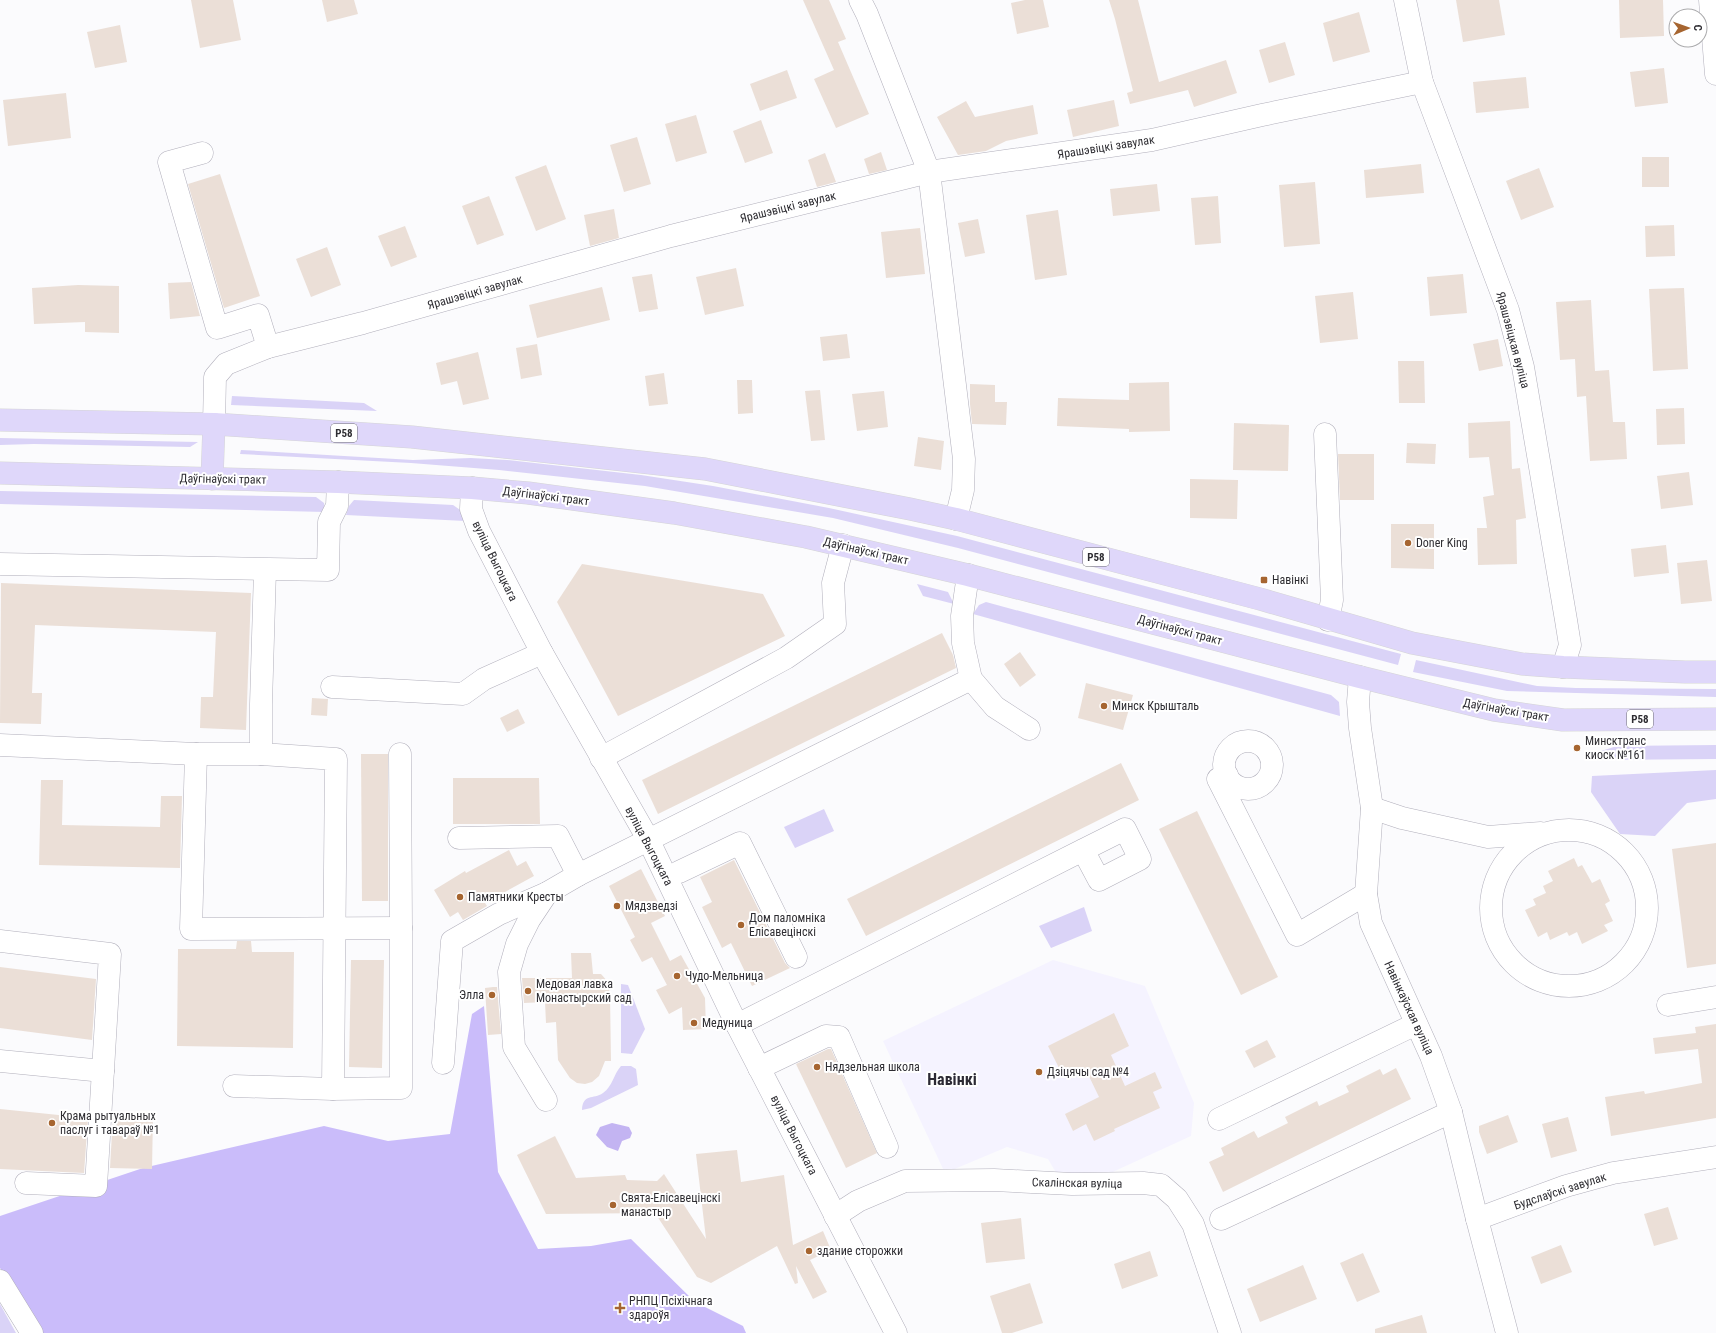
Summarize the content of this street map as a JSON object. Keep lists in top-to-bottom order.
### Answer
{
  "streets": {
    "main road": ["Р58", "Даўгінаўскі тракт"],
    "street": [
      "Ярашэвіцкі завулак",
      "Ярашэвіцкая вуліца",
      "вуліца Выгоцкага",
      "Навінкаўская вуліца",
      "Скалінская вуліца",
      "Будслаўскі завулак"
    ]
  },
  "crossings": [
    ["Ярашэвіцкі завулак", "Ярашэвіцкая вуліца"],
    ["Ярашэвіцкі завулак", "Р58"],
    ["Ярашэвіцкая вуліца", "Р58"],
    ["Даўгінаўскі тракт", "вуліца Выгоцкага"],
    ["Даўгінаўскі тракт", "Навінкаўская вуліца"],
    ["вуліца Выгоцкага", "Скалінская вуліца"],
    ["Навінкаўская вуліца", "Будслаўскі завулак"]
  ],
  "districts": ["Навінкі"],
  "places": {
    "other": [
      "Doner King",
      "Минск Крышталь",
      "Минсктранс киоск №161",
      "Памятники Кресты",
      "Мядзведзі",
      "Дом паломніка Елісавецінскі",
      "Чудо-Мельница",
      "Медовая лавка Монастырский сад",
      "Элла",
      "Медуница",
      "Нядзельная школа",
      "Дзіцячы сад №4",
      "Крама рытуальных паслуг і тавараў №1",
      "Свята-Елісавецінскі манастыр",
      "здание сторожки"
    ],
    "transit": ["Навінкі"],
    "health": ["РНПЦ Псіхічнага здароўя"]
  },
  "north": "right"
}
